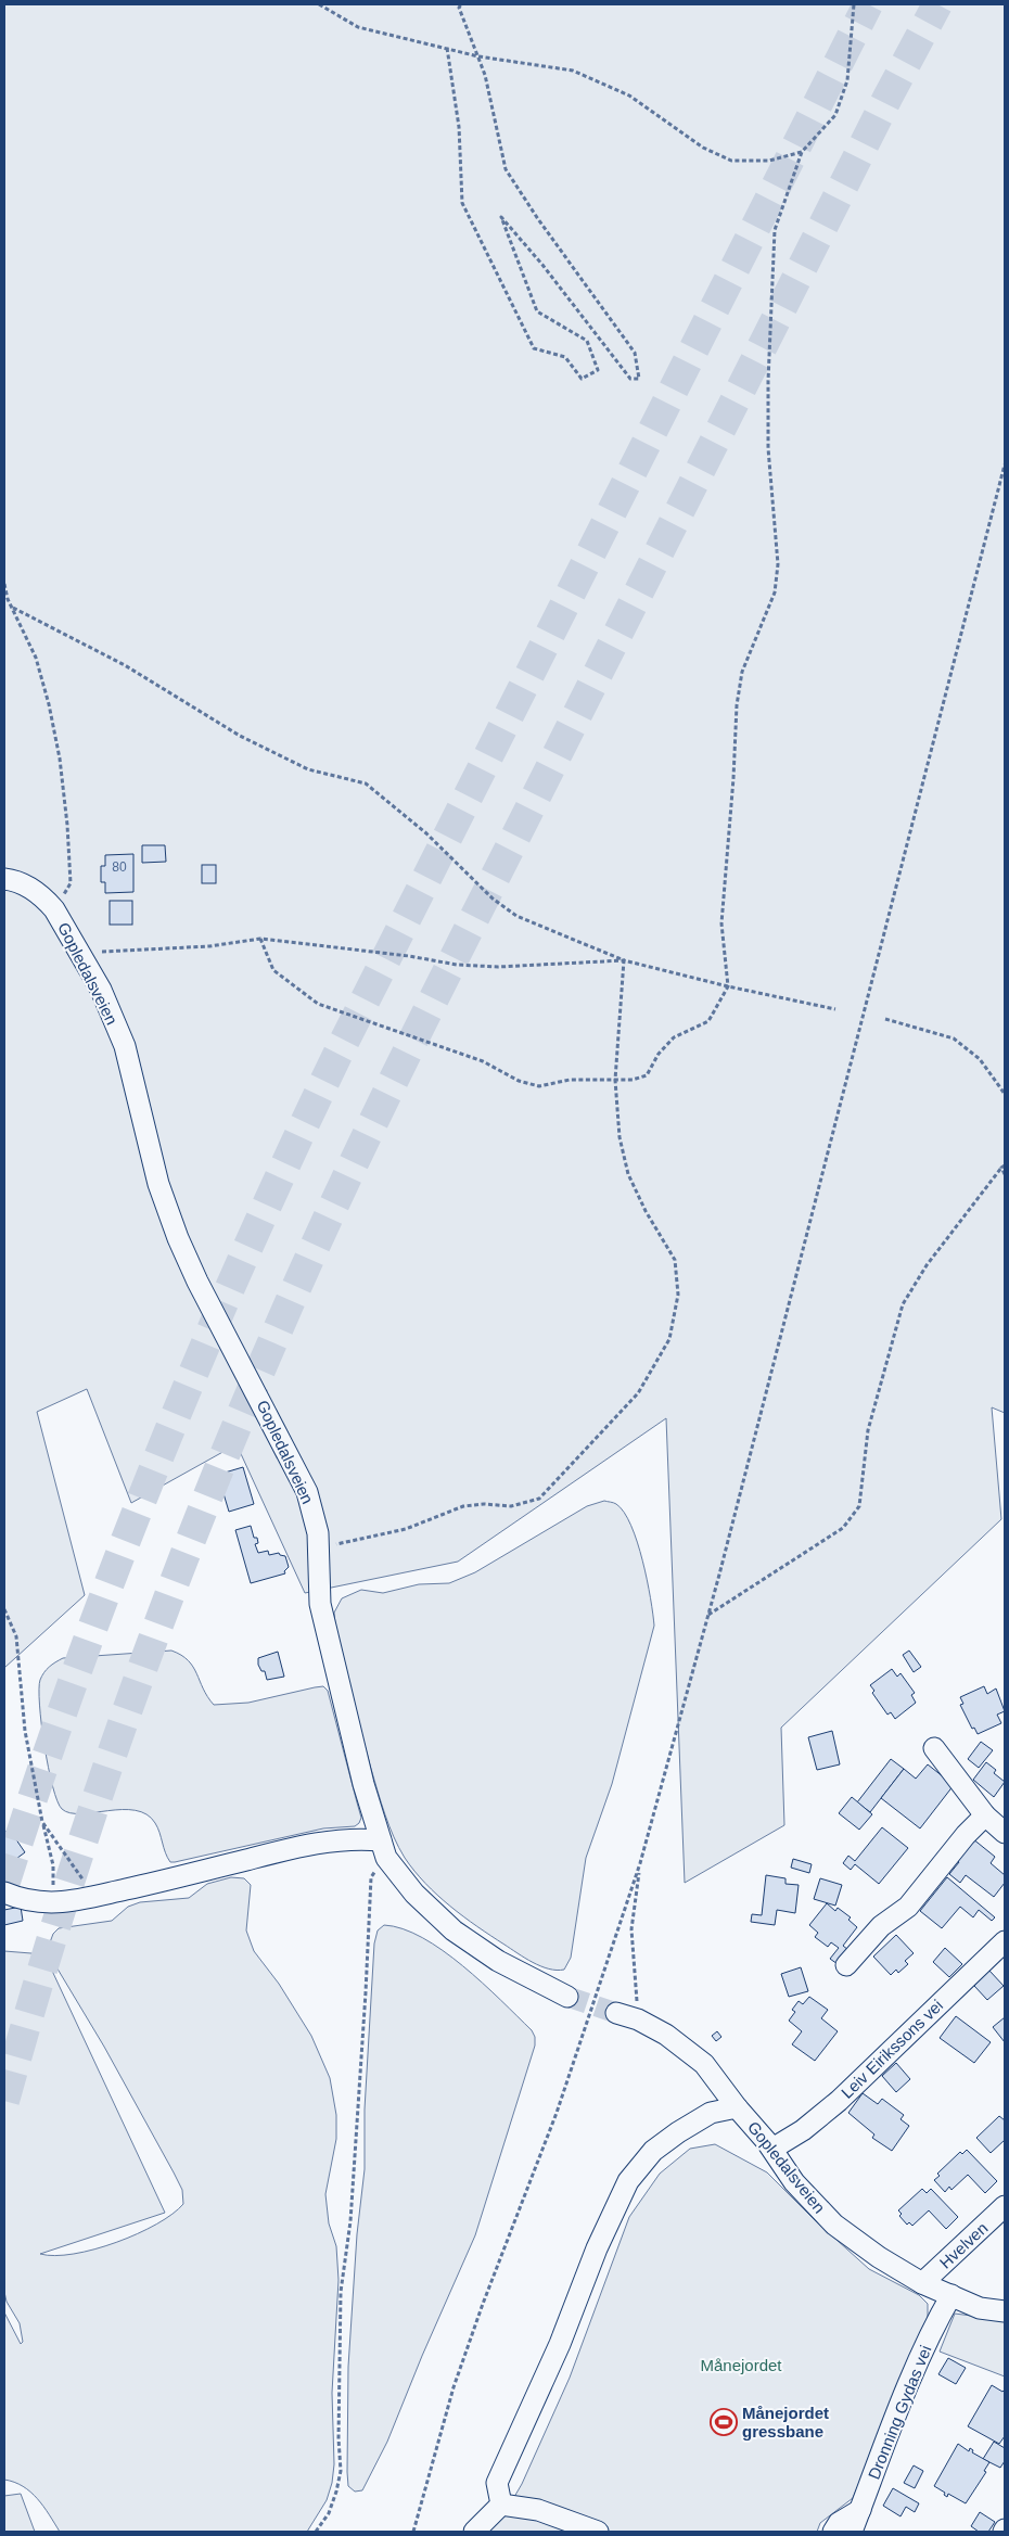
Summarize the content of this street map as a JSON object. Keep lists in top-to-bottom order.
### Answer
{
  "streets": {
    "street": [
      "Gopledalsveien",
      "Leiv Eirikssons vei",
      "Hvelven",
      "Dronning Gydas vei"
    ]
  },
  "crossings": [
    ["Gopledalsveien", "Leiv Eirikssons vei"],
    ["Gopledalsveien", "Hvelven"],
    ["Gopledalsveien", "Dronning Gydas vei"]
  ],
  "parks": ["Månejordet"],
  "places": {
    "sports": ["Månejordet gressbane"]
  },
  "house_numbers": ["80"]
}
